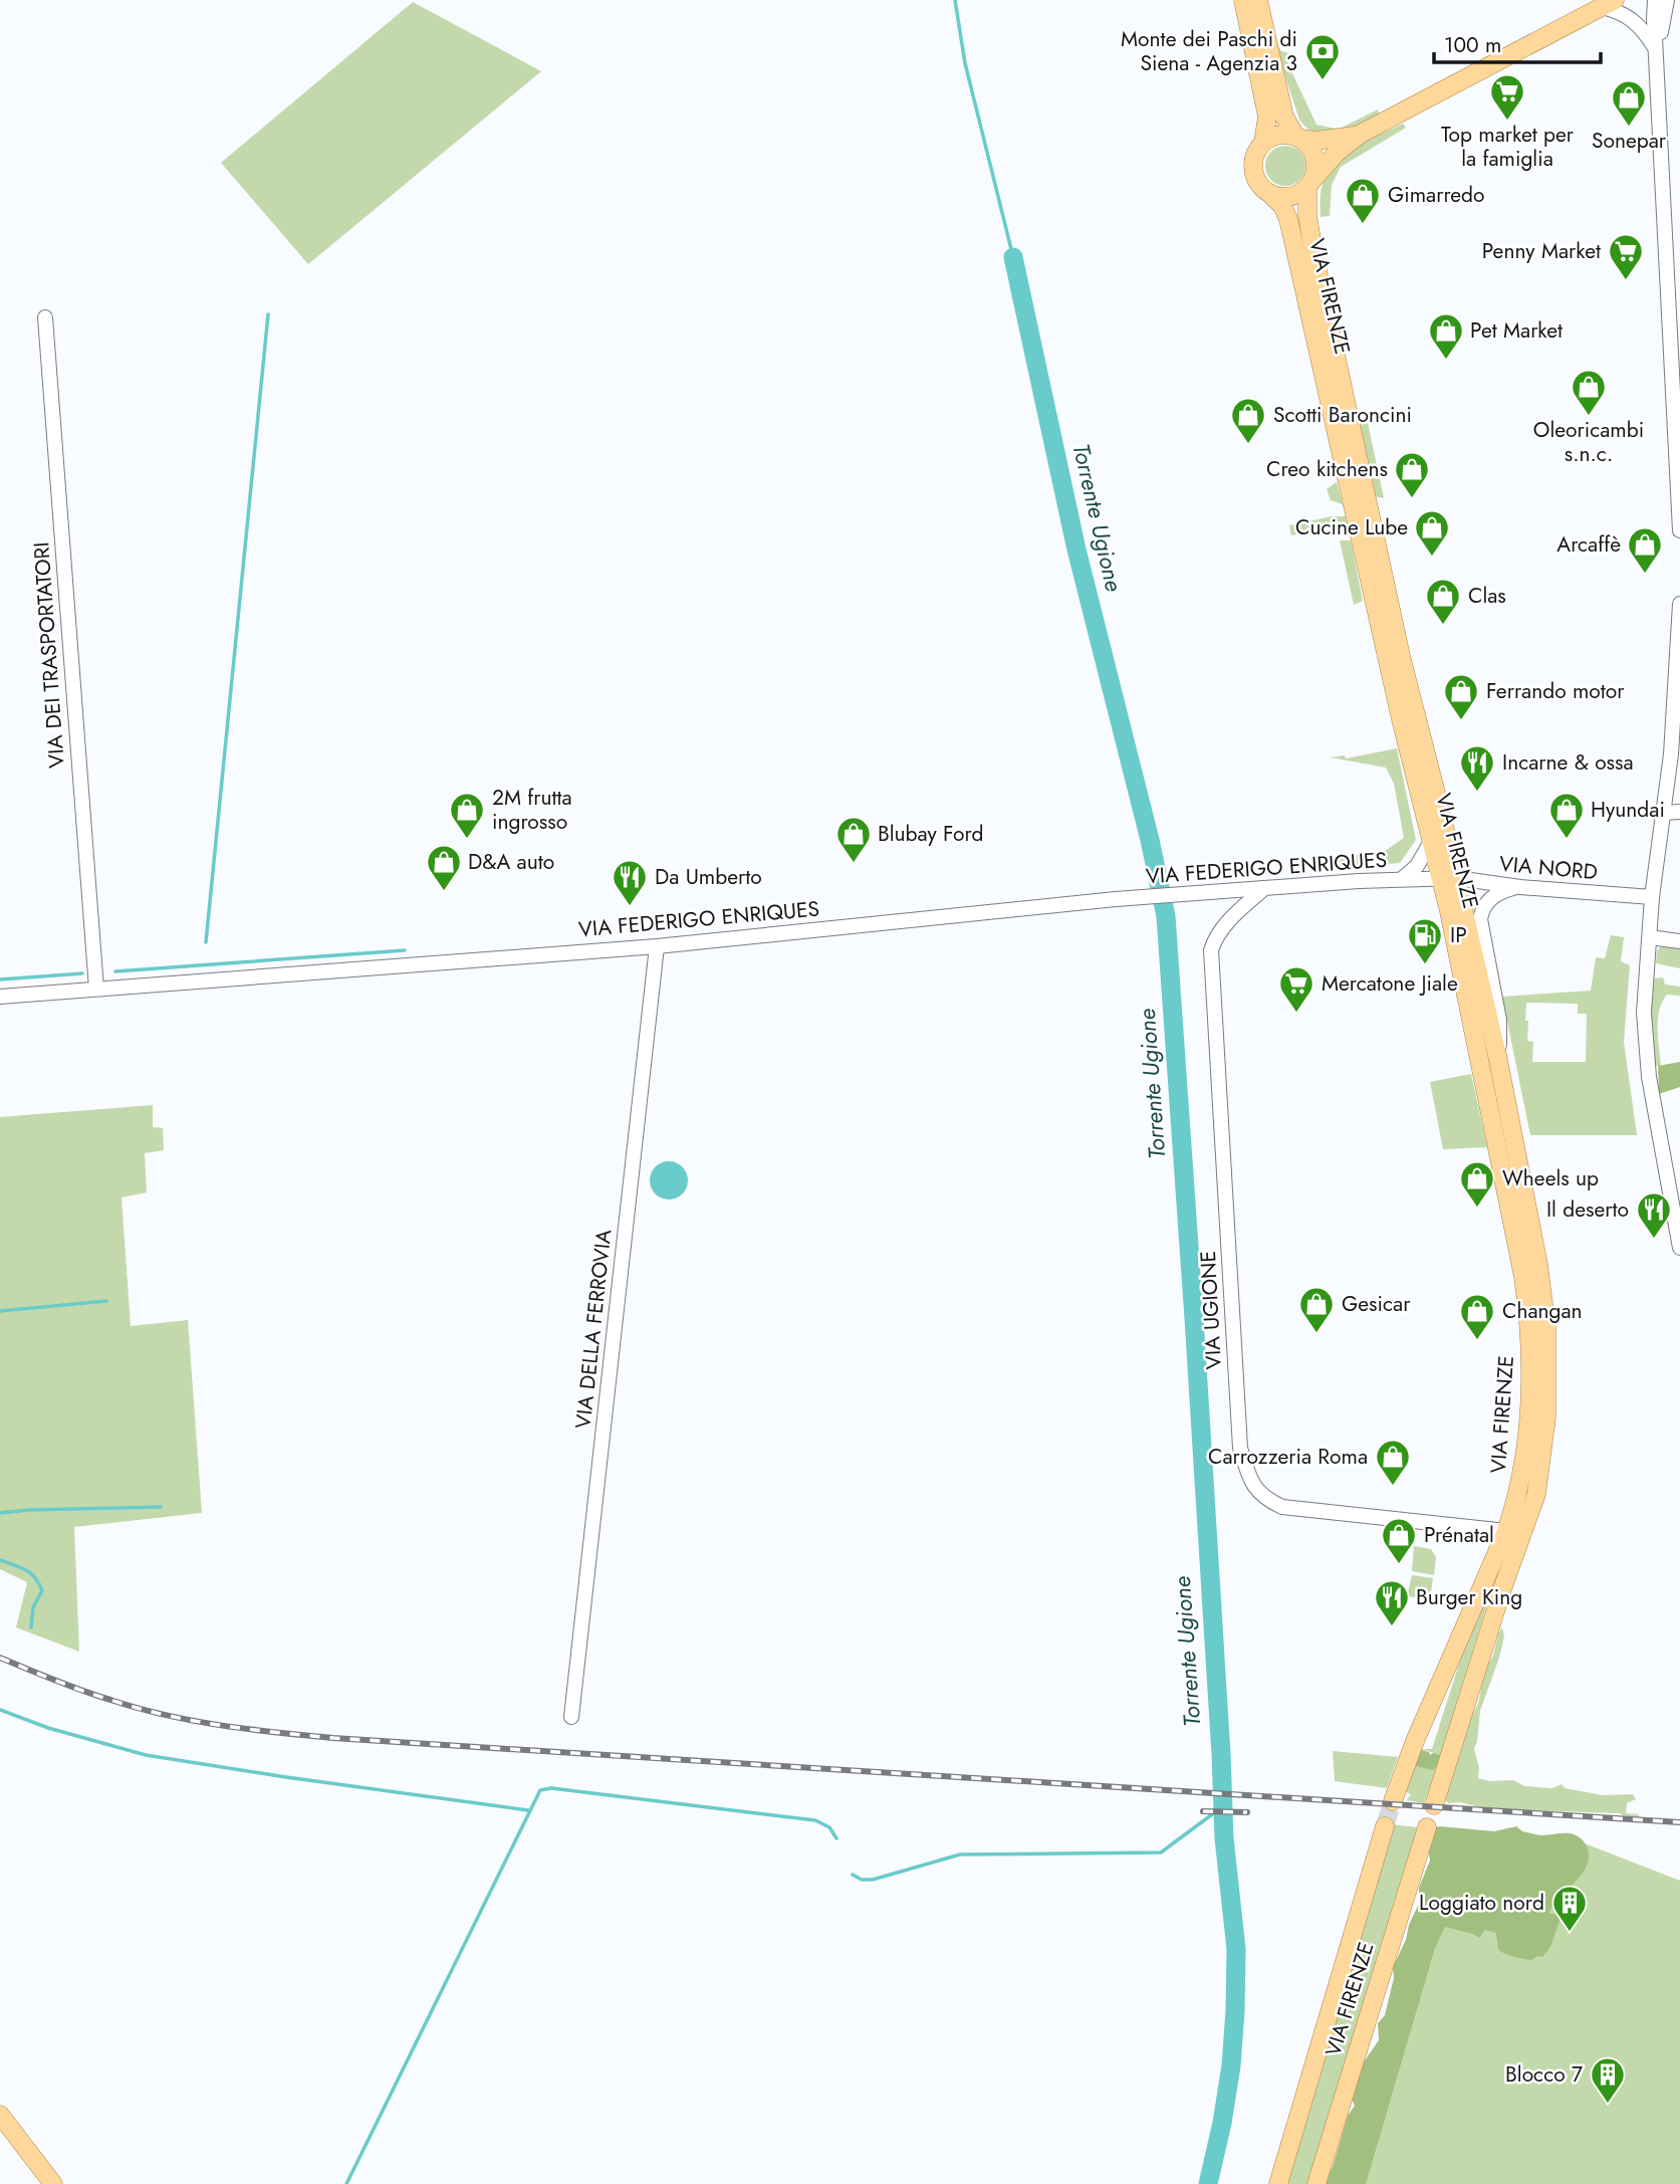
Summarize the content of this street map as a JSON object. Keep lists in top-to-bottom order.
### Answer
{
  "streets": {
    "main road": ["VIA FIRENZE"],
    "street": [
      "VIA DEI TRASPORTATORI",
      "VIA FEDERIGO ENRIQUES",
      "VIA NORD",
      "VIA UGIONE",
      "VIA DELLA FERROVIA"
    ]
  },
  "crossings": [
    ["VIA FIRENZE", "VIA FEDERIGO ENRIQUES"],
    ["VIA FIRENZE", "VIA NORD"],
    ["VIA FIRENZE", "VIA UGIONE"],
    ["VIA DEI TRASPORTATORI", "VIA FEDERIGO ENRIQUES"],
    ["VIA FEDERIGO ENRIQUES", "VIA NORD"],
    ["VIA FEDERIGO ENRIQUES", "VIA UGIONE"],
    ["VIA FEDERIGO ENRIQUES", "VIA DELLA FERROVIA"]
  ],
  "water": ["Torrente Ugione"],
  "places": {
    "bank": ["Monte dei Paschi di Siena - Agenzia 3"],
    "supermarket": ["Top market per la famiglia", "Penny Market", "Mercatone Jiale"],
    "shop": [
      "Sonepar",
      "Gimarredo",
      "Pet Market",
      "Oleoricambi s.n.c.",
      "Scotti Baroncini",
      "Creo kitchens",
      "Cucine Lube",
      "Arcaffè",
      "Clas",
      "Ferrando motor",
      "2M frutta ingrosso",
      "Hyundai",
      "Blubay Ford",
      "D&A auto",
      "Wheels up",
      "Gesicar",
      "Changan",
      "Carrozzeria Roma",
      "Prénatal"
    ],
    "restaurant": [
      "Incarne & ossa",
      "Da Umberto",
      "Il deserto",
      "Burger King"
    ],
    "fuel station": ["IP"],
    "building": ["Loggiato nord", "Blocco 7"]
  },
  "scale_bar": "100 m"
}
